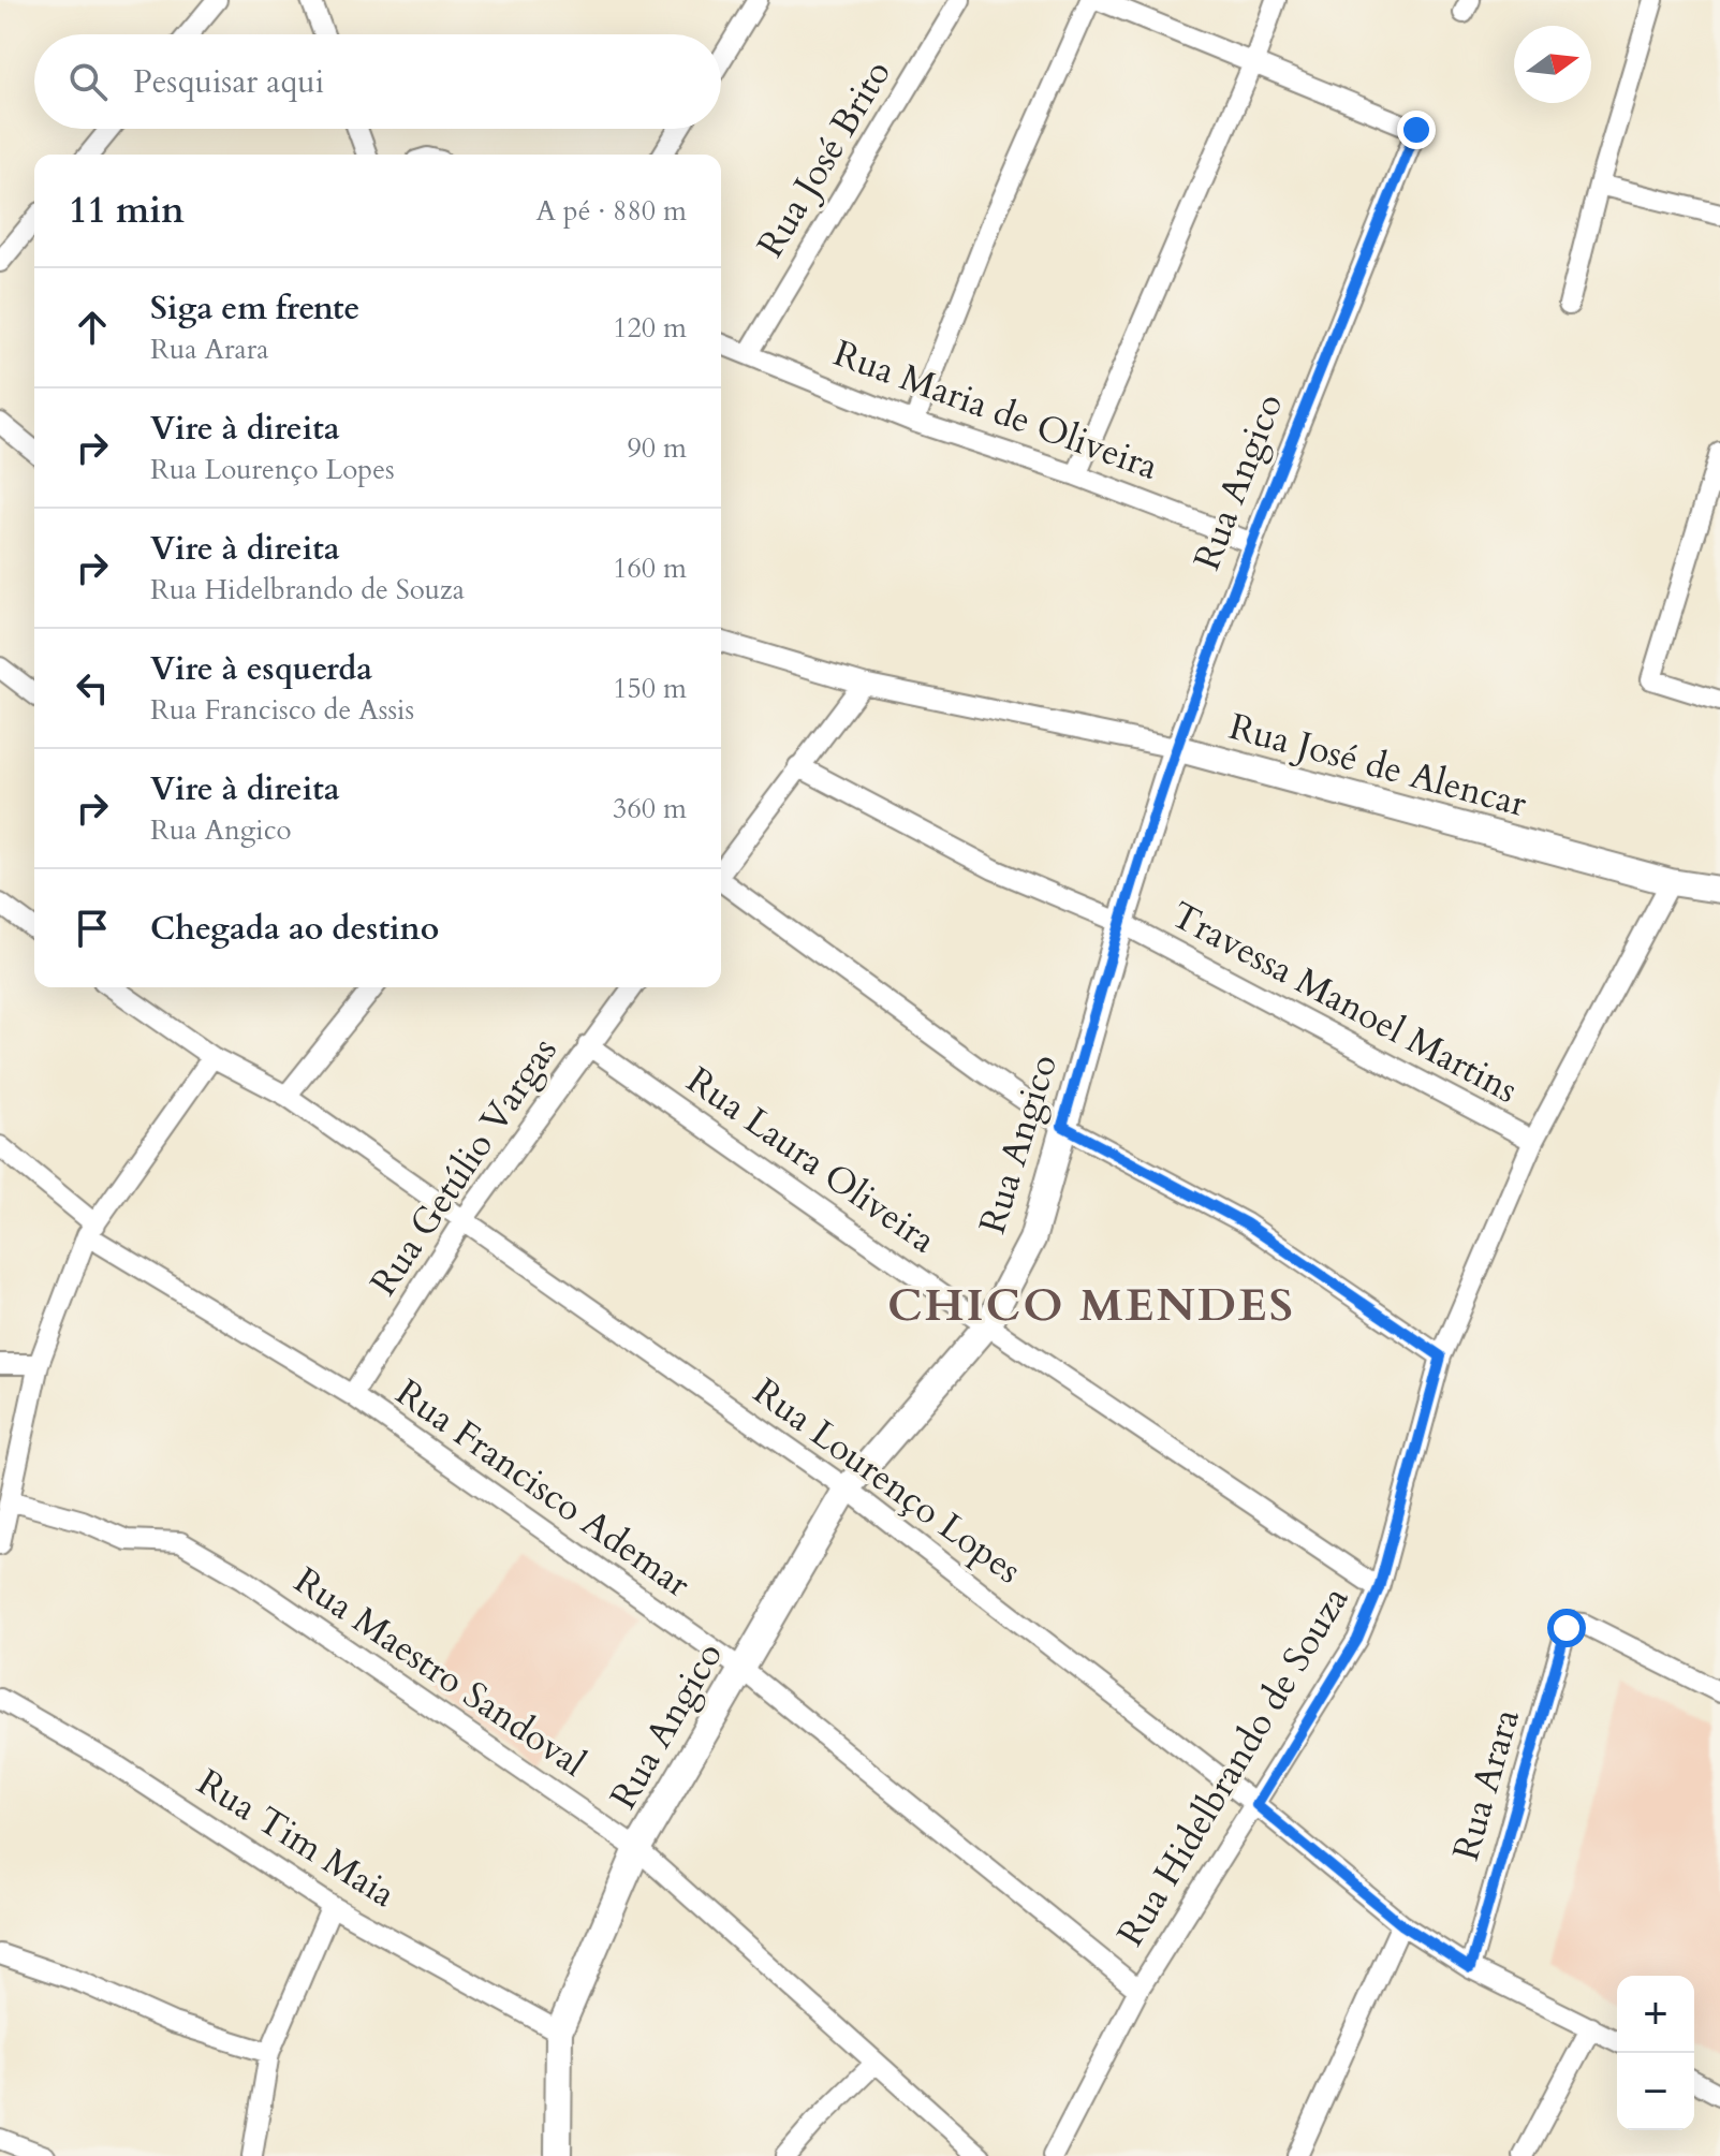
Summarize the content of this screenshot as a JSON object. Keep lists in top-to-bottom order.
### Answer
{
  "streets": {
    "street": [
      "Rua José Brito",
      "Rua Maria de Oliveira",
      "Rua Angico",
      "Rua José de Alencar",
      "Travessa Manoel Martins",
      "Rua Laura Oliveira",
      "Rua Getúlio Vargas",
      "Rua Lourenço Lopes",
      "Rua Francisco Ademar",
      "Rua Maestro Sandoval",
      "Rua Hidelbrando de Souza",
      "Rua Arara",
      "Rua Tim Maia"
    ]
  },
  "crossings": [
    ["Rua José Brito", "Rua Maria de Oliveira"],
    ["Rua Maria de Oliveira", "Rua Angico"],
    ["Rua Angico", "Rua José de Alencar"],
    ["Rua Angico", "Travessa Manoel Martins"],
    ["Rua Angico", "Rua Laura Oliveira"],
    ["Rua Angico", "Rua Lourenço Lopes"],
    ["Rua Angico", "Rua Francisco Ademar"],
    ["Rua Angico", "Rua Maestro Sandoval"],
    ["Rua Angico", "Rua Tim Maia"],
    ["Rua José de Alencar", "Rua Hidelbrando de Souza"],
    ["Travessa Manoel Martins", "Rua Hidelbrando de Souza"],
    ["Rua Laura Oliveira", "Rua Getúlio Vargas"],
    ["Rua Laura Oliveira", "Rua Hidelbrando de Souza"],
    ["Rua Getúlio Vargas", "Rua Lourenço Lopes"],
    ["Rua Getúlio Vargas", "Rua Francisco Ademar"],
    ["Rua Lourenço Lopes", "Rua Hidelbrando de Souza"],
    ["Rua Lourenço Lopes", "Rua Arara"],
    ["Rua Francisco Ademar", "Rua Hidelbrando de Souza"]
  ],
  "districts": ["CHICO MENDES"],
  "north": "right",
  "page": {
    "search": "Pesquisar aqui",
    "heading": ["11 min", "A pé · 880 m"],
    "list": [
      ["Siga em frente", "Rua Arara", "120 m"],
      ["Vire à direita", "Rua Lourenço Lopes", "90 m"],
      ["Vire à direita", "Rua Hidelbrando de Souza", "160 m"],
      ["Vire à esquerda", "Rua Francisco de Assis", "150 m"],
      ["Vire à direita", "Rua Angico", "360 m"],
      "Chegada ao destino"
    ],
    "map_buttons": ["+", "−"]
  }
}
